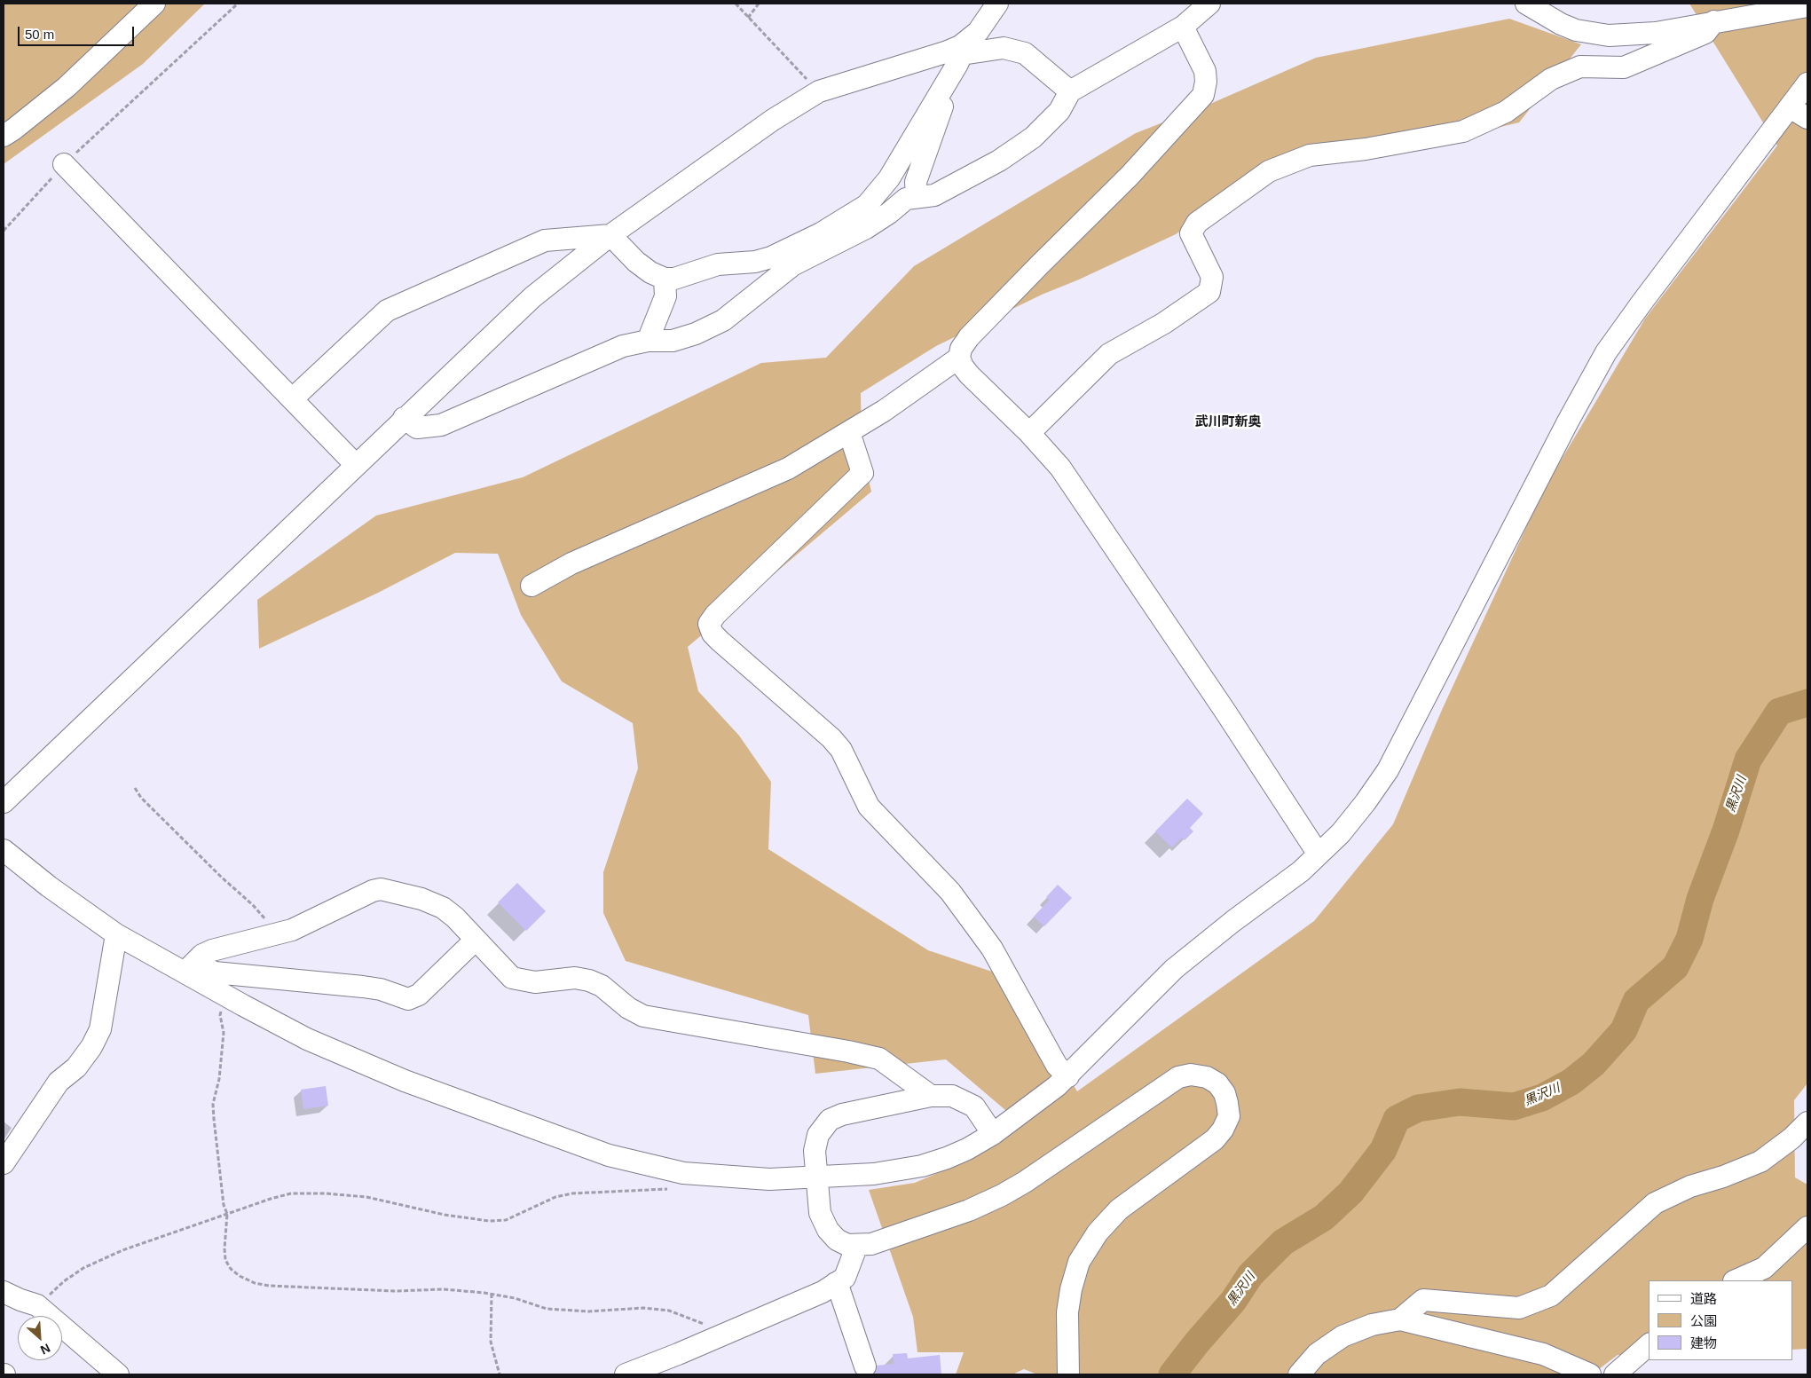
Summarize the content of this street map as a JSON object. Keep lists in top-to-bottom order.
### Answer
{
  "districts": ["武川町新奥"],
  "water": ["黒沢川"],
  "legend": ["道路", "公園", "建物"],
  "scale_bar": "50 m",
  "north": "bottom right"
}
